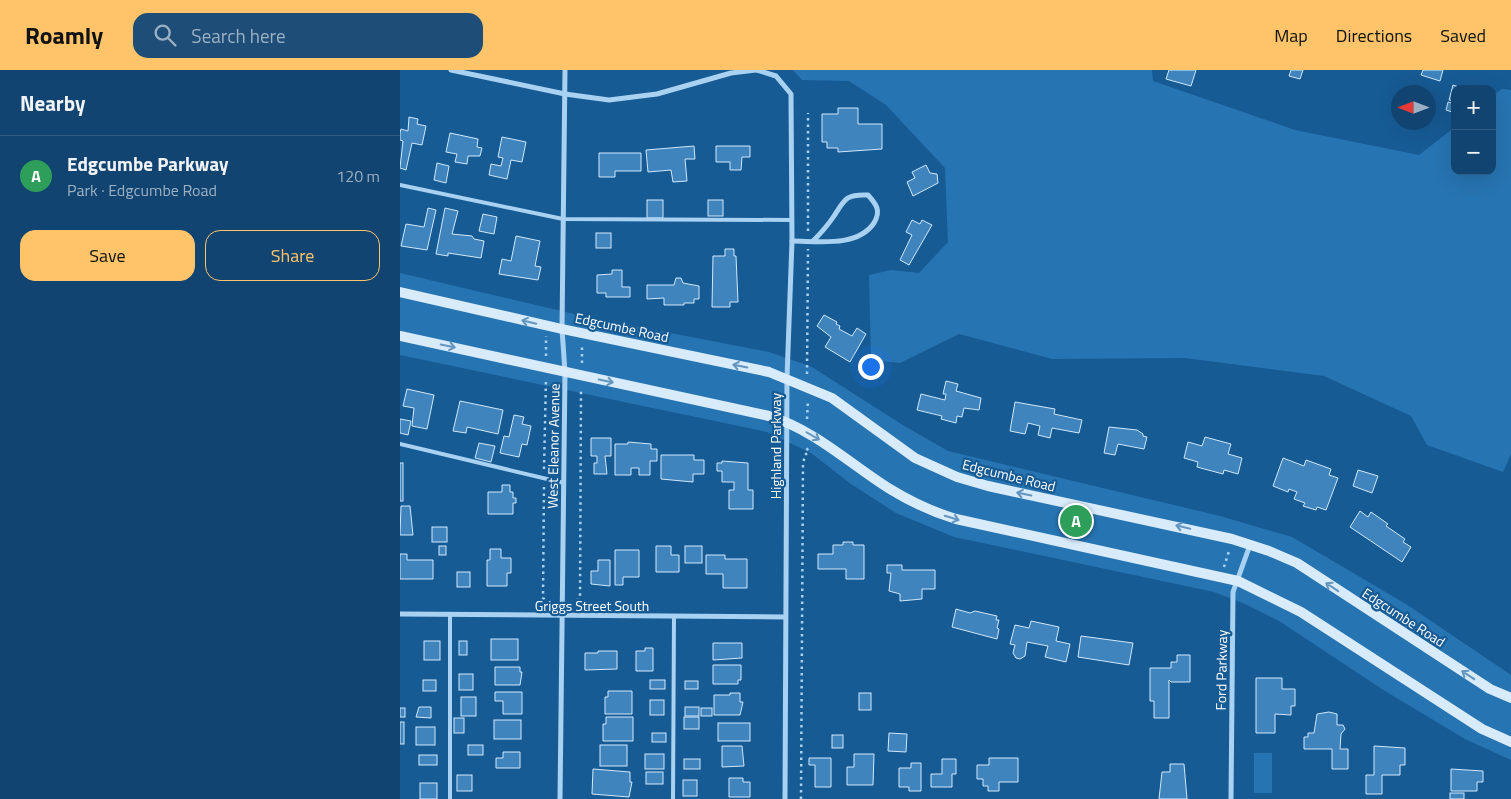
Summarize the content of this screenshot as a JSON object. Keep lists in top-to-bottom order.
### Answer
{
  "streets": {
    "street": [
      "Edgcumbe Road",
      "West Eleanor Avenue",
      "Highland Parkway",
      "Griggs Street South",
      "Ford Parkway"
    ]
  },
  "crossings": [
    ["Edgcumbe Road", "West Eleanor Avenue"],
    ["Edgcumbe Road", "Highland Parkway"],
    ["Edgcumbe Road", "Ford Parkway"],
    ["West Eleanor Avenue", "Griggs Street South"],
    ["Highland Parkway", "Griggs Street South"]
  ],
  "north": "left",
  "page": {
    "header": "Roamly",
    "search": "Search here",
    "nav": ["Map", "Directions", "Saved"],
    "heading": "Nearby",
    "map_buttons": ["+", "−"],
    "list": [
      {
        "mark": "A",
        "name": "Edgcumbe Parkway",
        "note": "Park · Edgcumbe Road",
        "value": "120 m"
      }
    ],
    "buttons": ["Save", "Share"],
    "pins": "A"
  }
}
